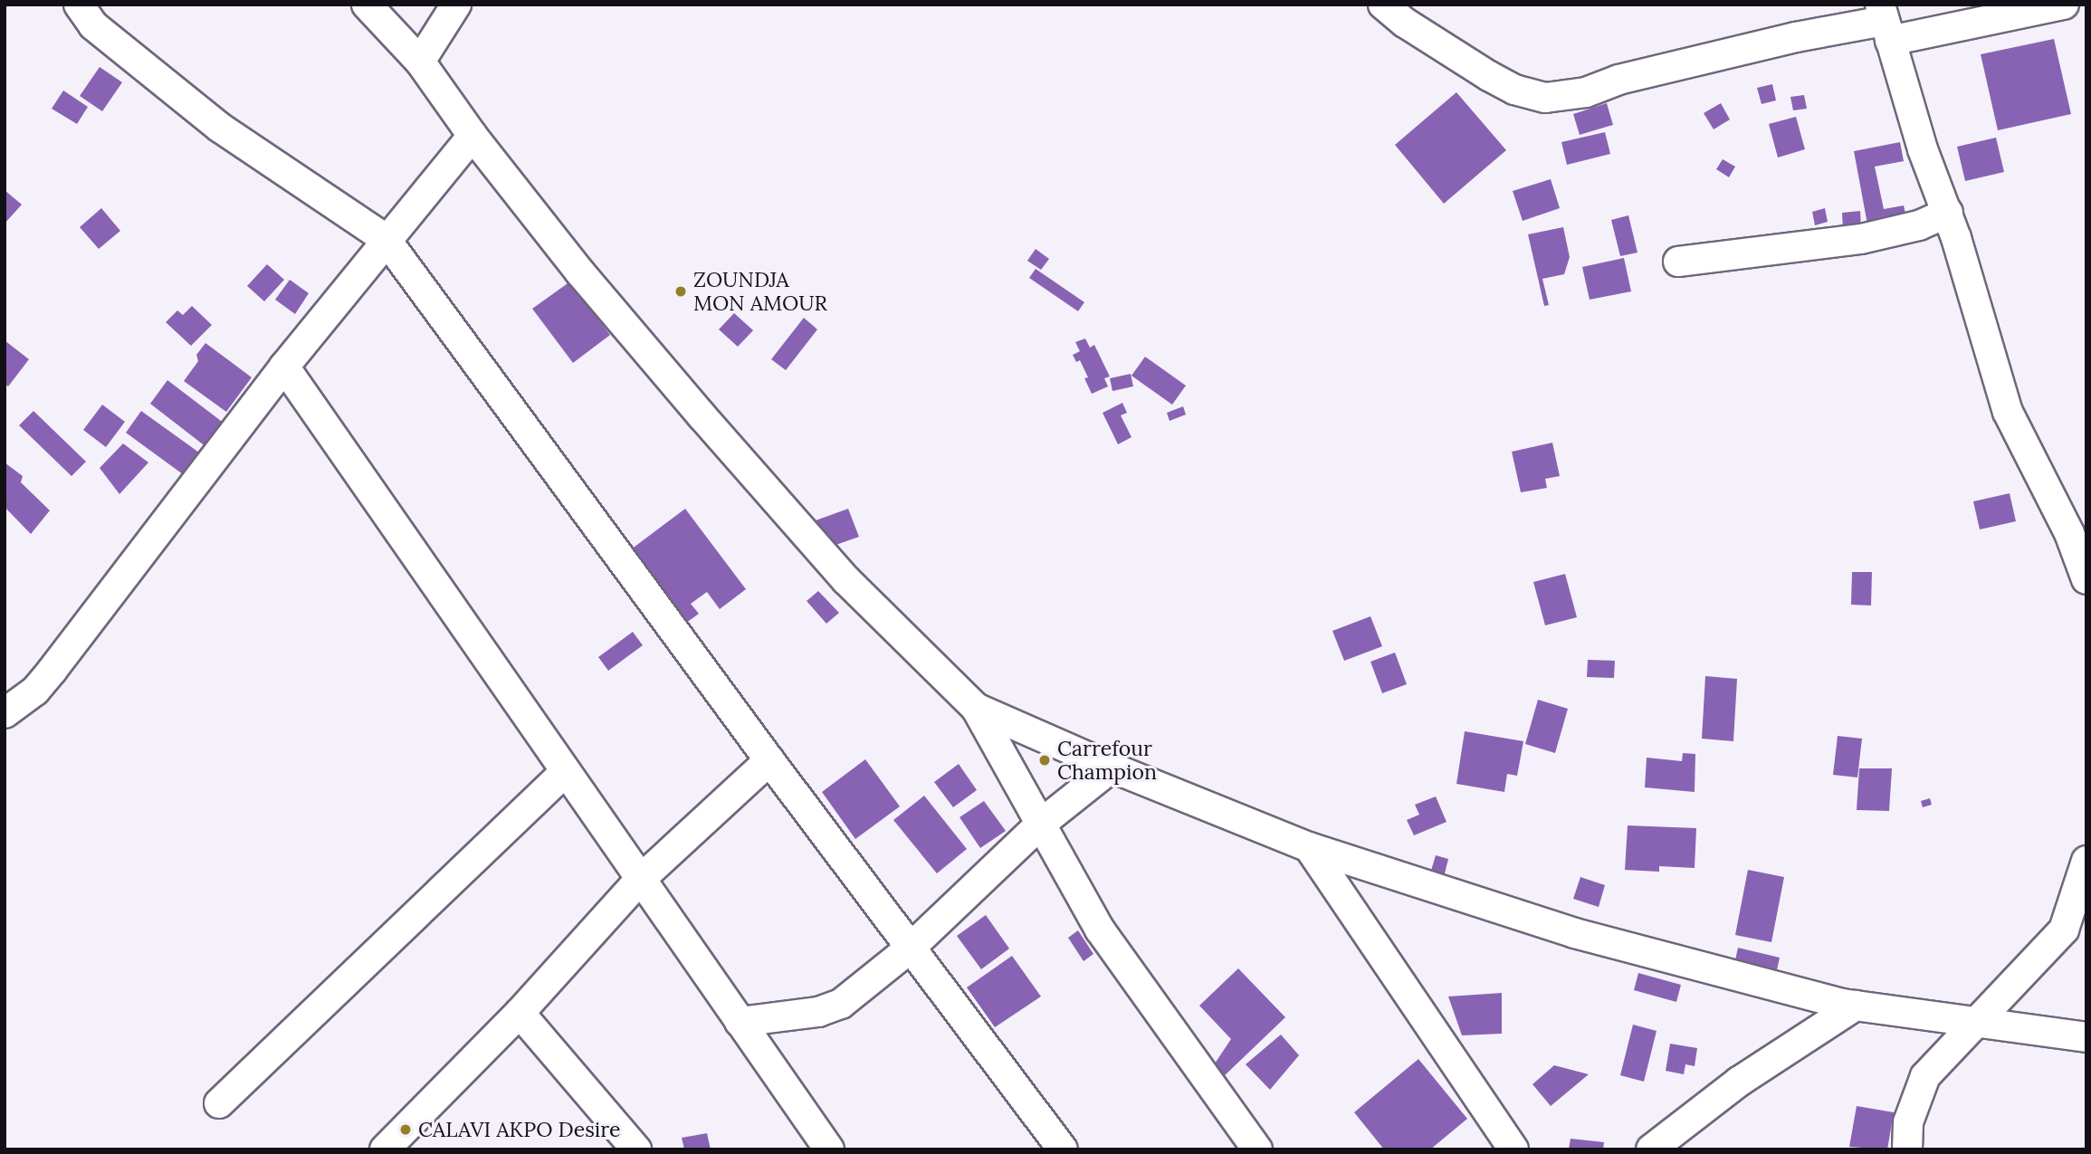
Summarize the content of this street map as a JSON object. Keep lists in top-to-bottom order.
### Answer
{
  "places": ["ZOUNDJA MON AMOUR", "Carrefour Champion", "CALAVI AKPO Desire"]
}
